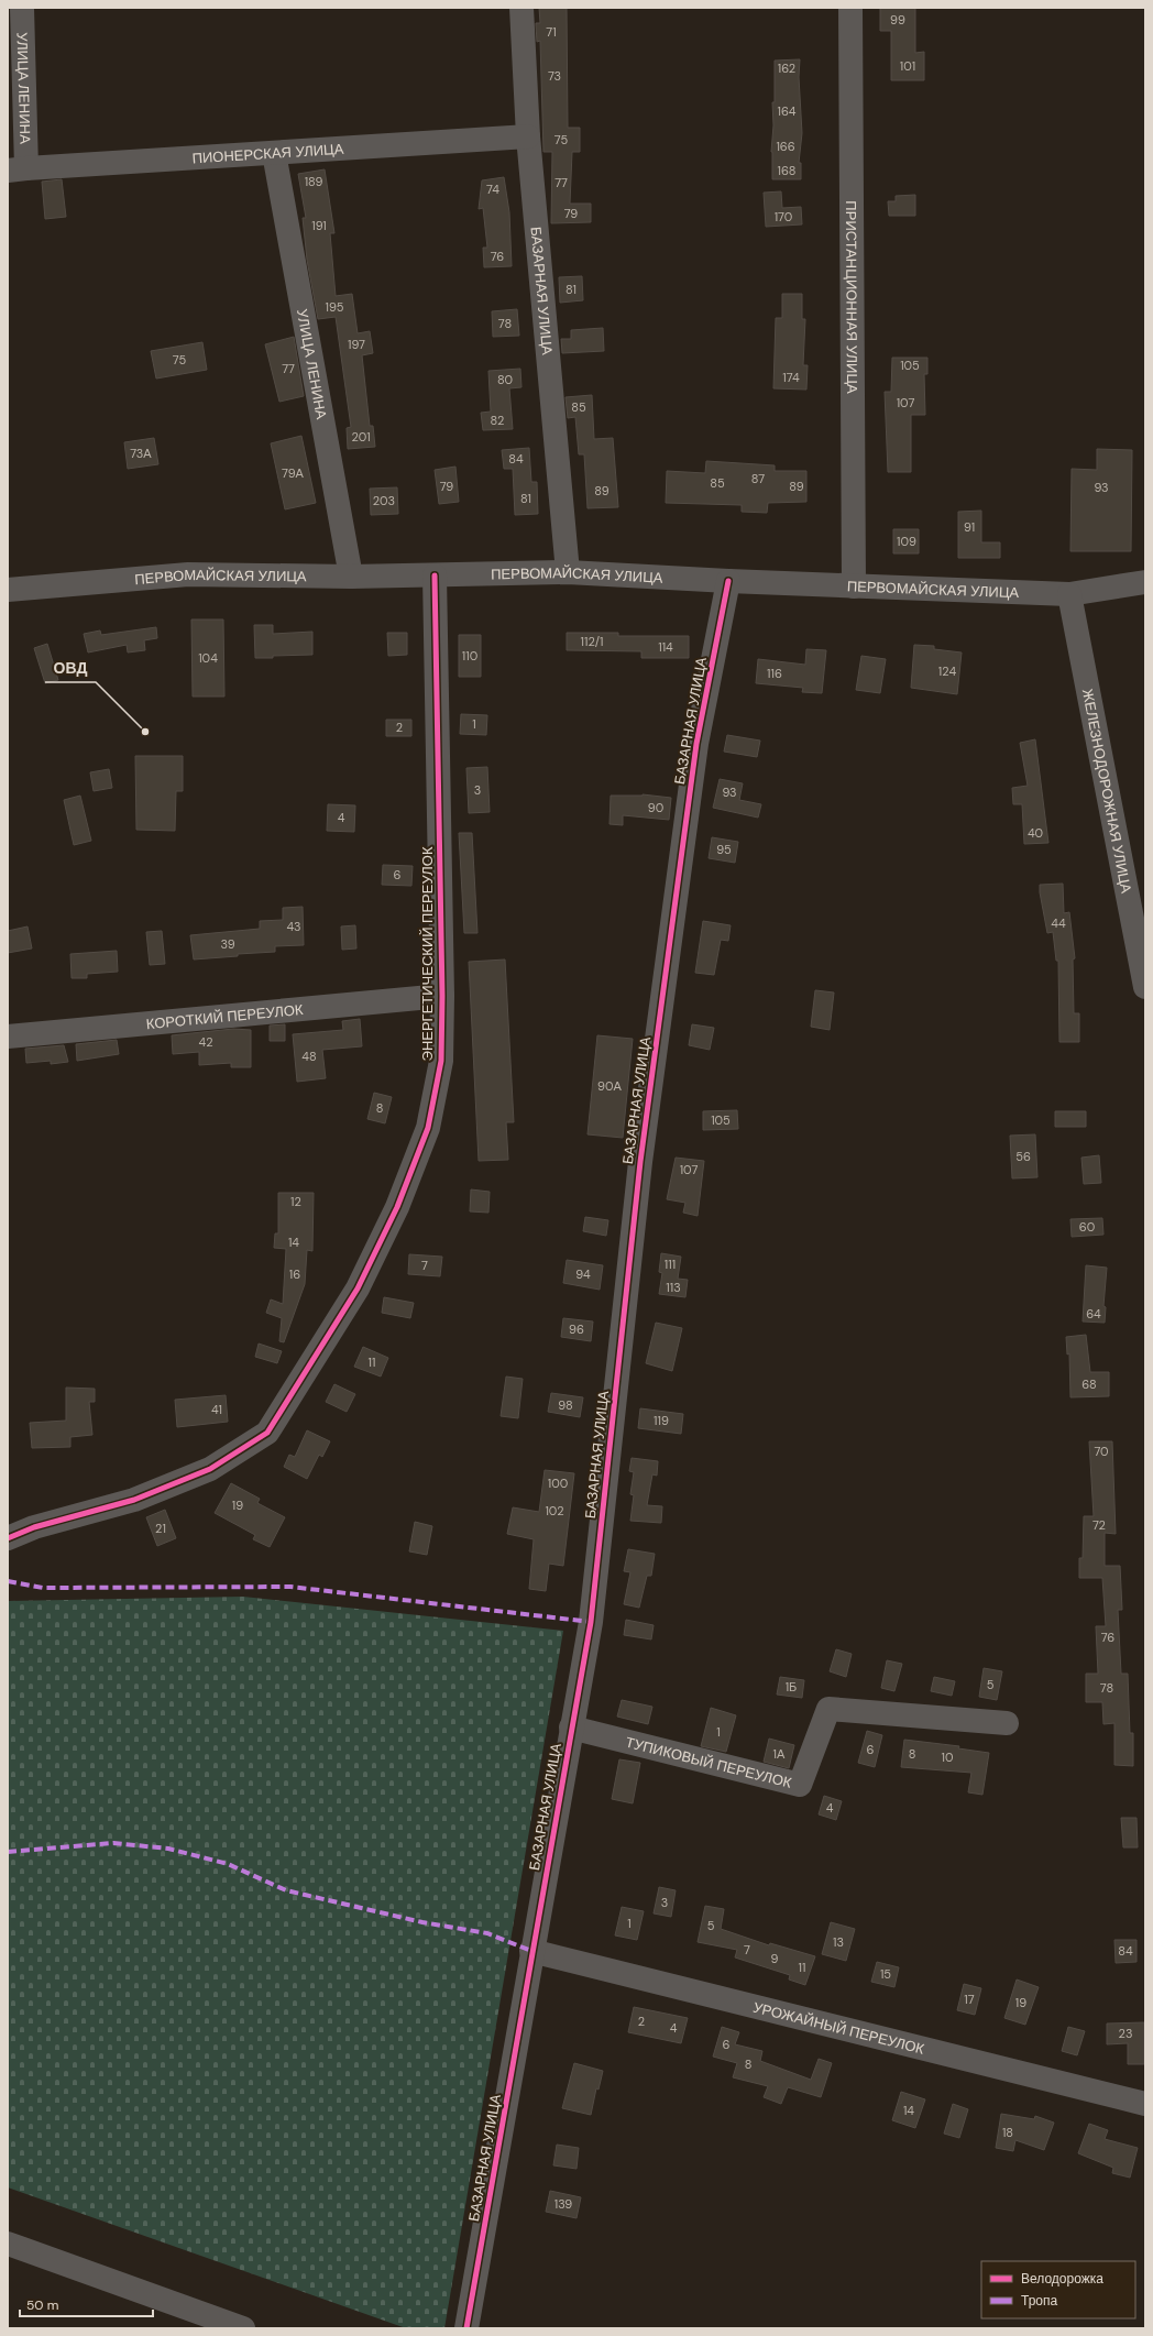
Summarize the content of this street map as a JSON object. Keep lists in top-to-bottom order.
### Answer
{
  "streets": {
    "street": [
      "УЛИЦА ЛЕНИНА",
      "ПИОНЕРСКАЯ УЛИЦА",
      "БАЗАРНАЯ УЛИЦА",
      "ПРИСТАНЦИОННАЯ УЛИЦА",
      "ПЕРВОМАЙСКАЯ УЛИЦА",
      "ЖЕЛЕЗНОДОРОЖНАЯ УЛИЦА",
      "ЭНЕРГЕТИЧЕСКИЙ ПЕРЕУЛОК",
      "КОРОТКИЙ ПЕРЕУЛОК",
      "ТУПИКОВЫЙ ПЕРЕУЛОК",
      "УРОЖАЙНЫЙ ПЕРЕУЛОК"
    ]
  },
  "crossings": [
    ["УЛИЦА ЛЕНИНА", "ПИОНЕРСКАЯ УЛИЦА"],
    ["УЛИЦА ЛЕНИНА", "ПЕРВОМАЙСКАЯ УЛИЦА"],
    ["ПИОНЕРСКАЯ УЛИЦА", "БАЗАРНАЯ УЛИЦА"],
    ["БАЗАРНАЯ УЛИЦА", "ПЕРВОМАЙСКАЯ УЛИЦА"],
    ["БАЗАРНАЯ УЛИЦА", "ТУПИКОВЫЙ ПЕРЕУЛОК"],
    ["БАЗАРНАЯ УЛИЦА", "УРОЖАЙНЫЙ ПЕРЕУЛОК"],
    ["ПРИСТАНЦИОННАЯ УЛИЦА", "ПЕРВОМАЙСКАЯ УЛИЦА"],
    ["ПЕРВОМАЙСКАЯ УЛИЦА", "ЖЕЛЕЗНОДОРОЖНАЯ УЛИЦА"],
    ["ПЕРВОМАЙСКАЯ УЛИЦА", "ЭНЕРГЕТИЧЕСКИЙ ПЕРЕУЛОК"],
    ["ЭНЕРГЕТИЧЕСКИЙ ПЕРЕУЛОК", "КОРОТКИЙ ПЕРЕУЛОК"]
  ],
  "places": ["ОВД"],
  "house_numbers": [
    "99",
    "71",
    "101",
    "162",
    "73",
    "164",
    "75",
    "166",
    "168",
    "189",
    "77",
    "74",
    "79",
    "170",
    "191",
    "76",
    "81",
    "195",
    "78",
    "197",
    "75",
    "105",
    "77",
    "174",
    "80",
    "107",
    "85",
    "82",
    "201",
    "73А",
    "84",
    "79А",
    "87",
    "85",
    "79",
    "89",
    "93",
    "89",
    "81",
    "203",
    "91",
    "109",
    "112/1",
    "114",
    "110",
    "104",
    "124",
    "116",
    "1",
    "2",
    "3",
    "93",
    "90",
    "4",
    "40",
    "95",
    "6",
    "44",
    "43",
    "39",
    "42",
    "48",
    "90А",
    "8",
    "105",
    "56",
    "107",
    "12",
    "60",
    "14",
    "111",
    "7",
    "16",
    "94",
    "113",
    "64",
    "96",
    "11",
    "68",
    "98",
    "41",
    "119",
    "70",
    "100",
    "19",
    "102",
    "72",
    "21",
    "76",
    "5",
    "1Б",
    "78",
    "1",
    "6",
    "1А",
    "8",
    "10",
    "4",
    "3",
    "1",
    "5",
    "13",
    "7",
    "84",
    "9",
    "11",
    "15",
    "17",
    "19",
    "2",
    "4",
    "23",
    "6",
    "8",
    "14",
    "18",
    "139"
  ],
  "legend": ["Велодорожка", "Тропа"],
  "scale_bar": "50 m"
}
